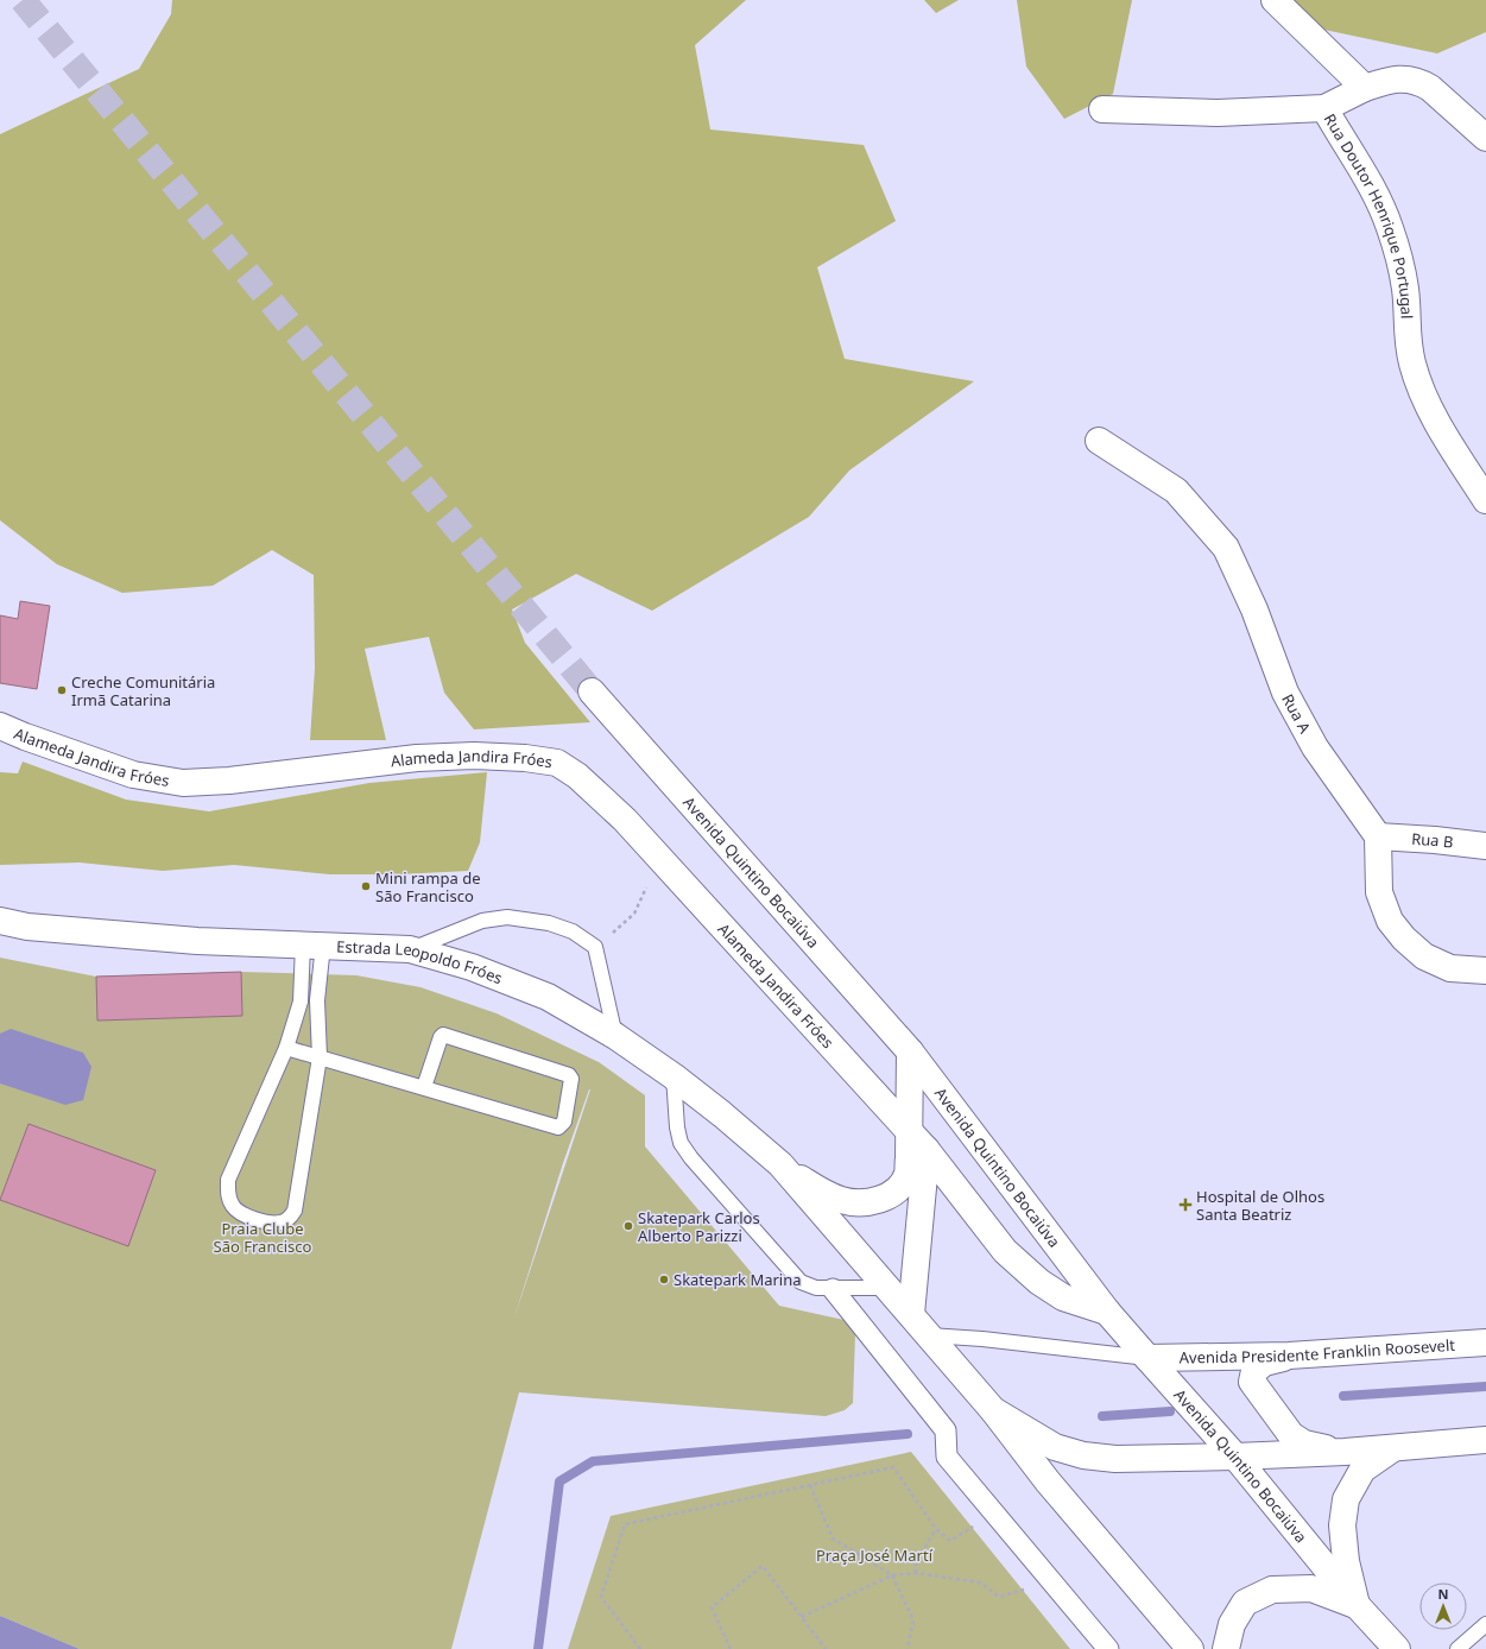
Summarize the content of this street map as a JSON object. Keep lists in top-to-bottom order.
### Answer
{
  "streets": {
    "main road": [
      "Rua Doutor Henrique Portugal",
      "Rua A",
      "Alameda Jandira Fróes",
      "Rua B",
      "Avenida Quintino Bocaiúva",
      "Estrada Leopoldo Fróes",
      "Avenida Presidente Franklin Roosevelt"
    ]
  },
  "crossings": [
    ["Rua A", "Rua B"],
    ["Alameda Jandira Fróes", "Avenida Quintino Bocaiúva"],
    ["Avenida Quintino Bocaiúva", "Avenida Presidente Franklin Roosevelt"]
  ],
  "parks": ["Praia Clube São Francisco", "Praça José Martí"],
  "places": {
    "other": [
      "Creche Comunitária Irmã Catarina",
      "Mini rampa de São Francisco",
      "Skatepark Carlos Alberto Parizzi",
      "Skatepark Marina"
    ],
    "health": ["Hospital de Olhos Santa Beatriz"]
  },
  "north": "top"
}
